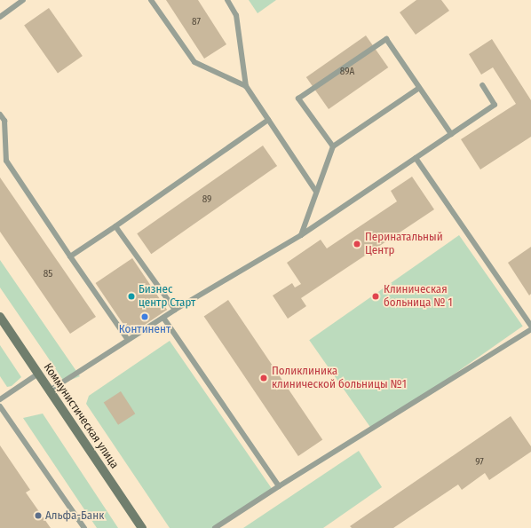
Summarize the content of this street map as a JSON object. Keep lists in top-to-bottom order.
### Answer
{
  "streets": {
    "main road": ["Коммунистическая улица"]
  },
  "places": [
    "Перинатальный Центр",
    "Бизнес центр Старт",
    "Клиническая больница № 1",
    "Континент",
    "Поликлиника клинической больницы №1",
    "Альфа-Банк"
  ],
  "house_numbers": [
    "87",
    "89А",
    "89",
    "85",
    "97"
  ]
}
